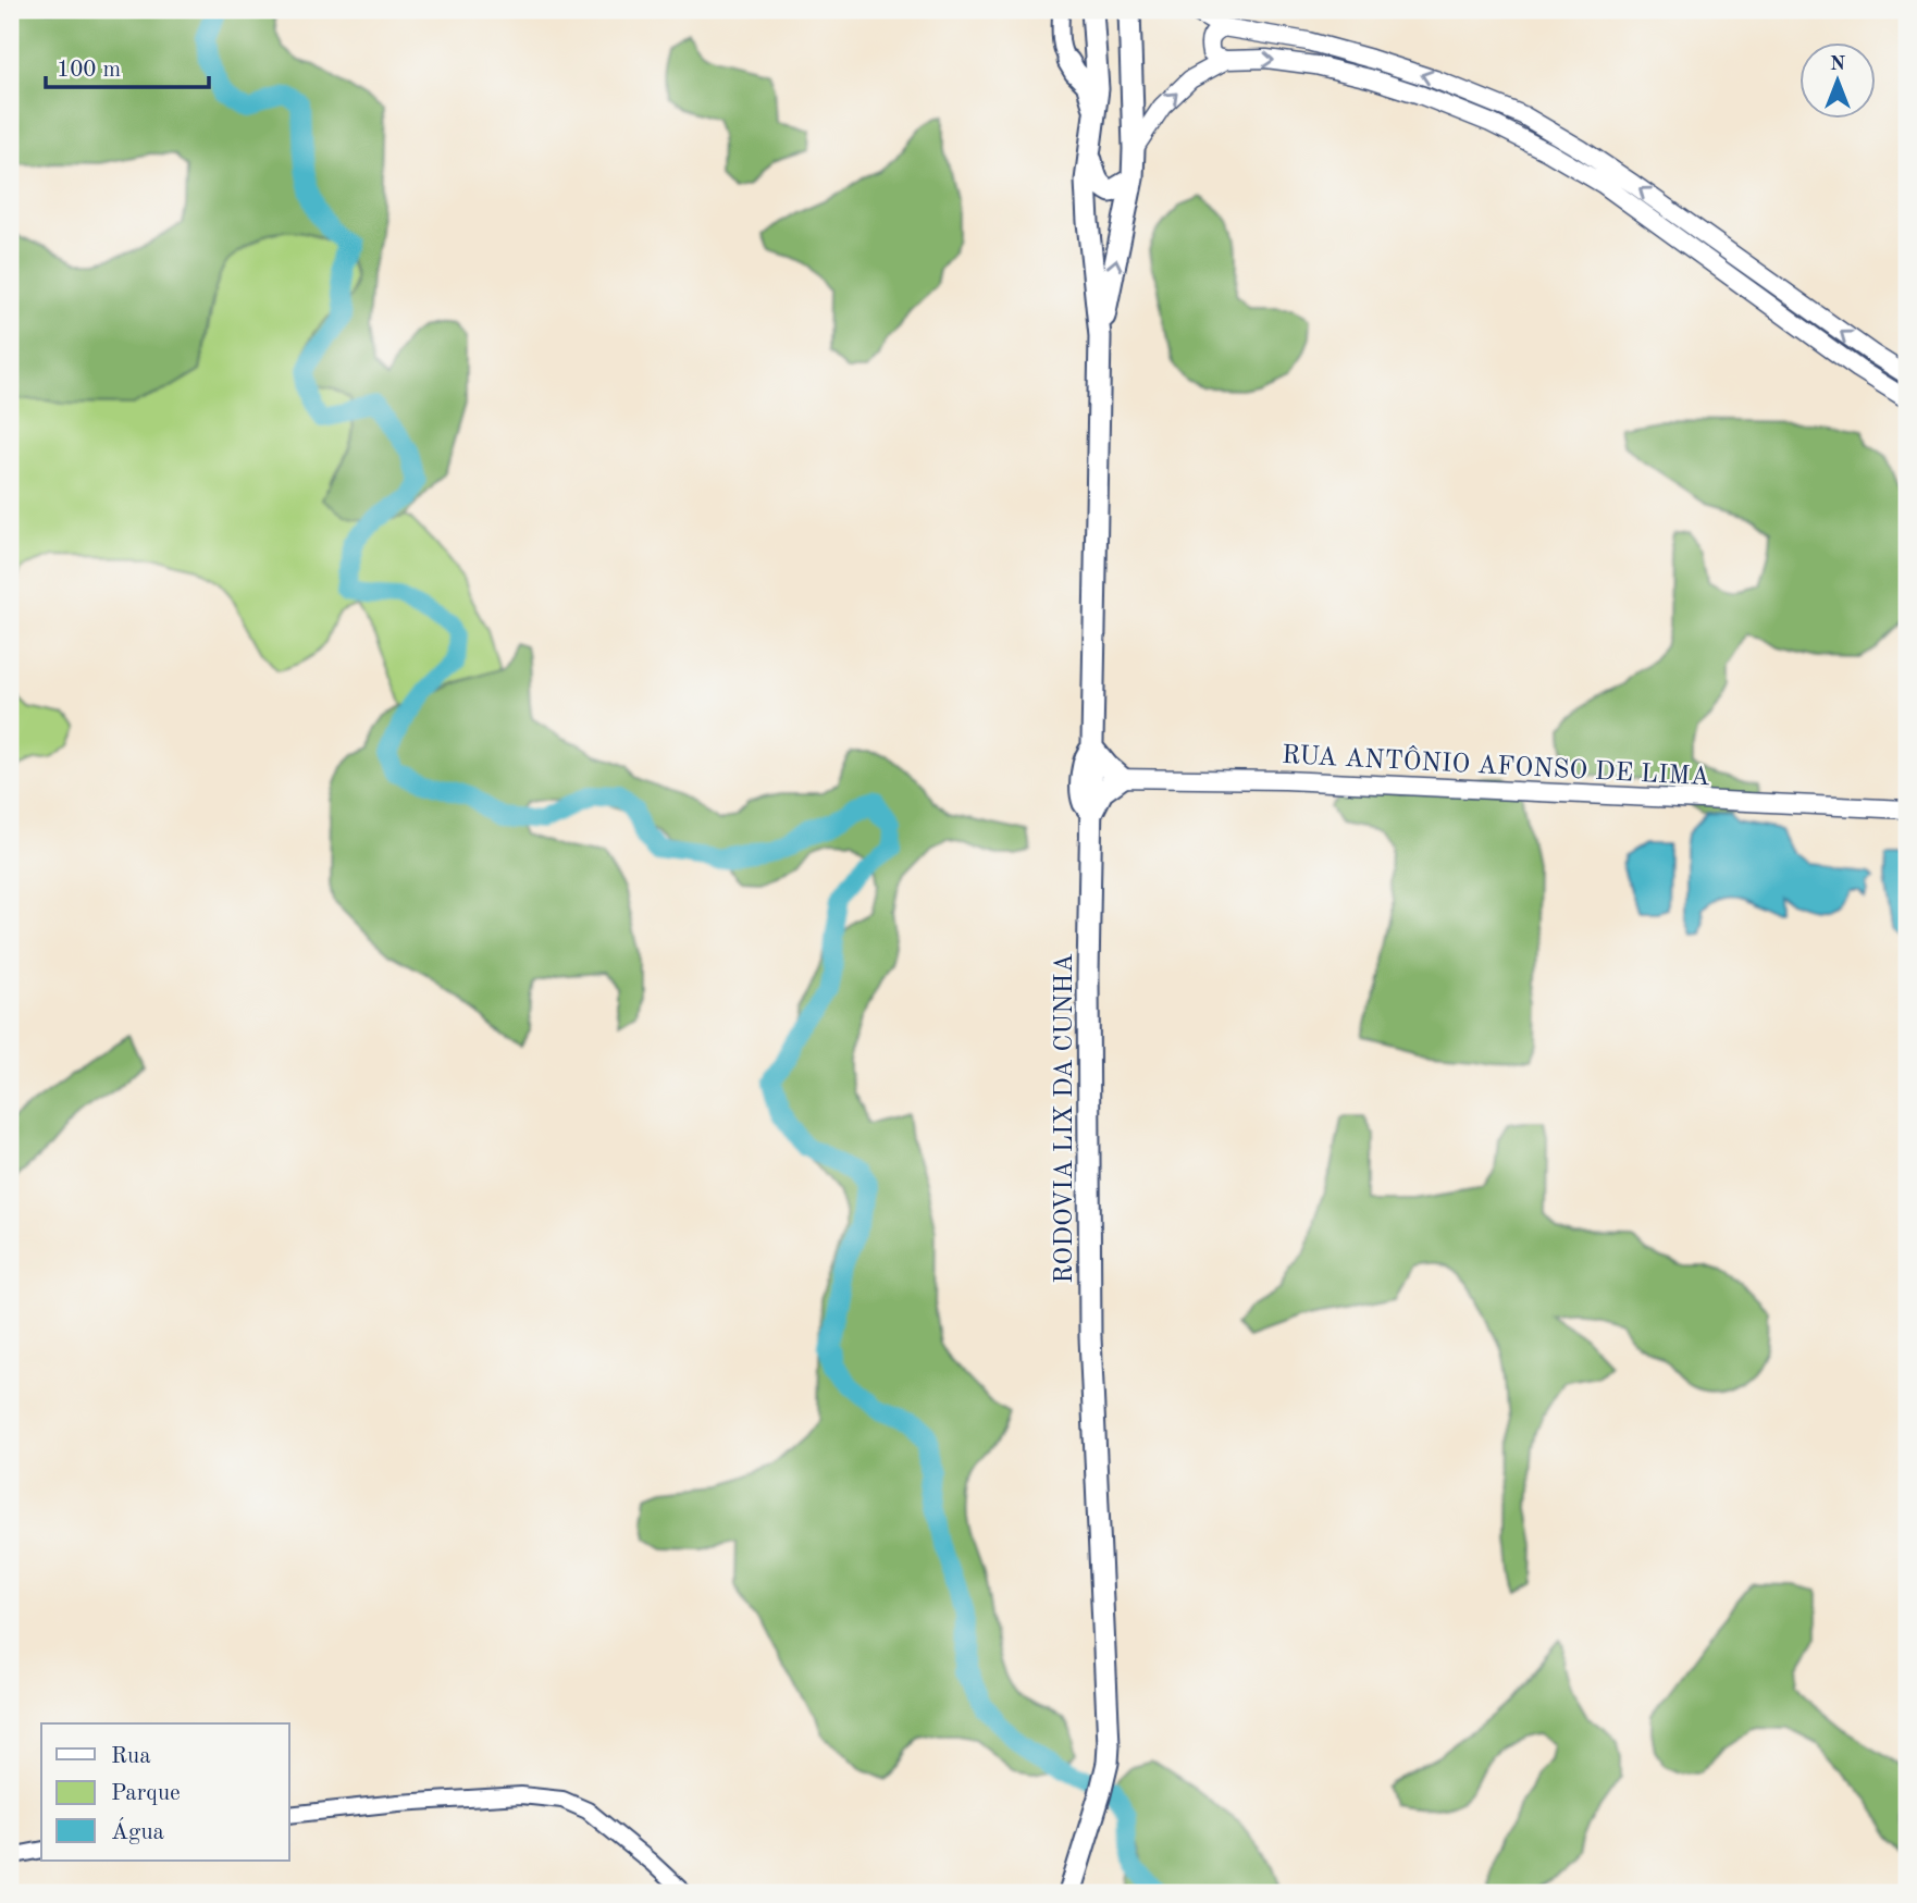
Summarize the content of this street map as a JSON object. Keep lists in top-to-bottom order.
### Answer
{
  "streets": {
    "main road": ["RUA ANTÔNIO AFONSO DE LIMA", "RODOVIA LIX DA CUNHA"]
  },
  "crossings": [
    ["RUA ANTÔNIO AFONSO DE LIMA", "RODOVIA LIX DA CUNHA"]
  ],
  "legend": ["Rua", "Parque", "Água"],
  "scale_bar": "100 m",
  "north": "top"
}
